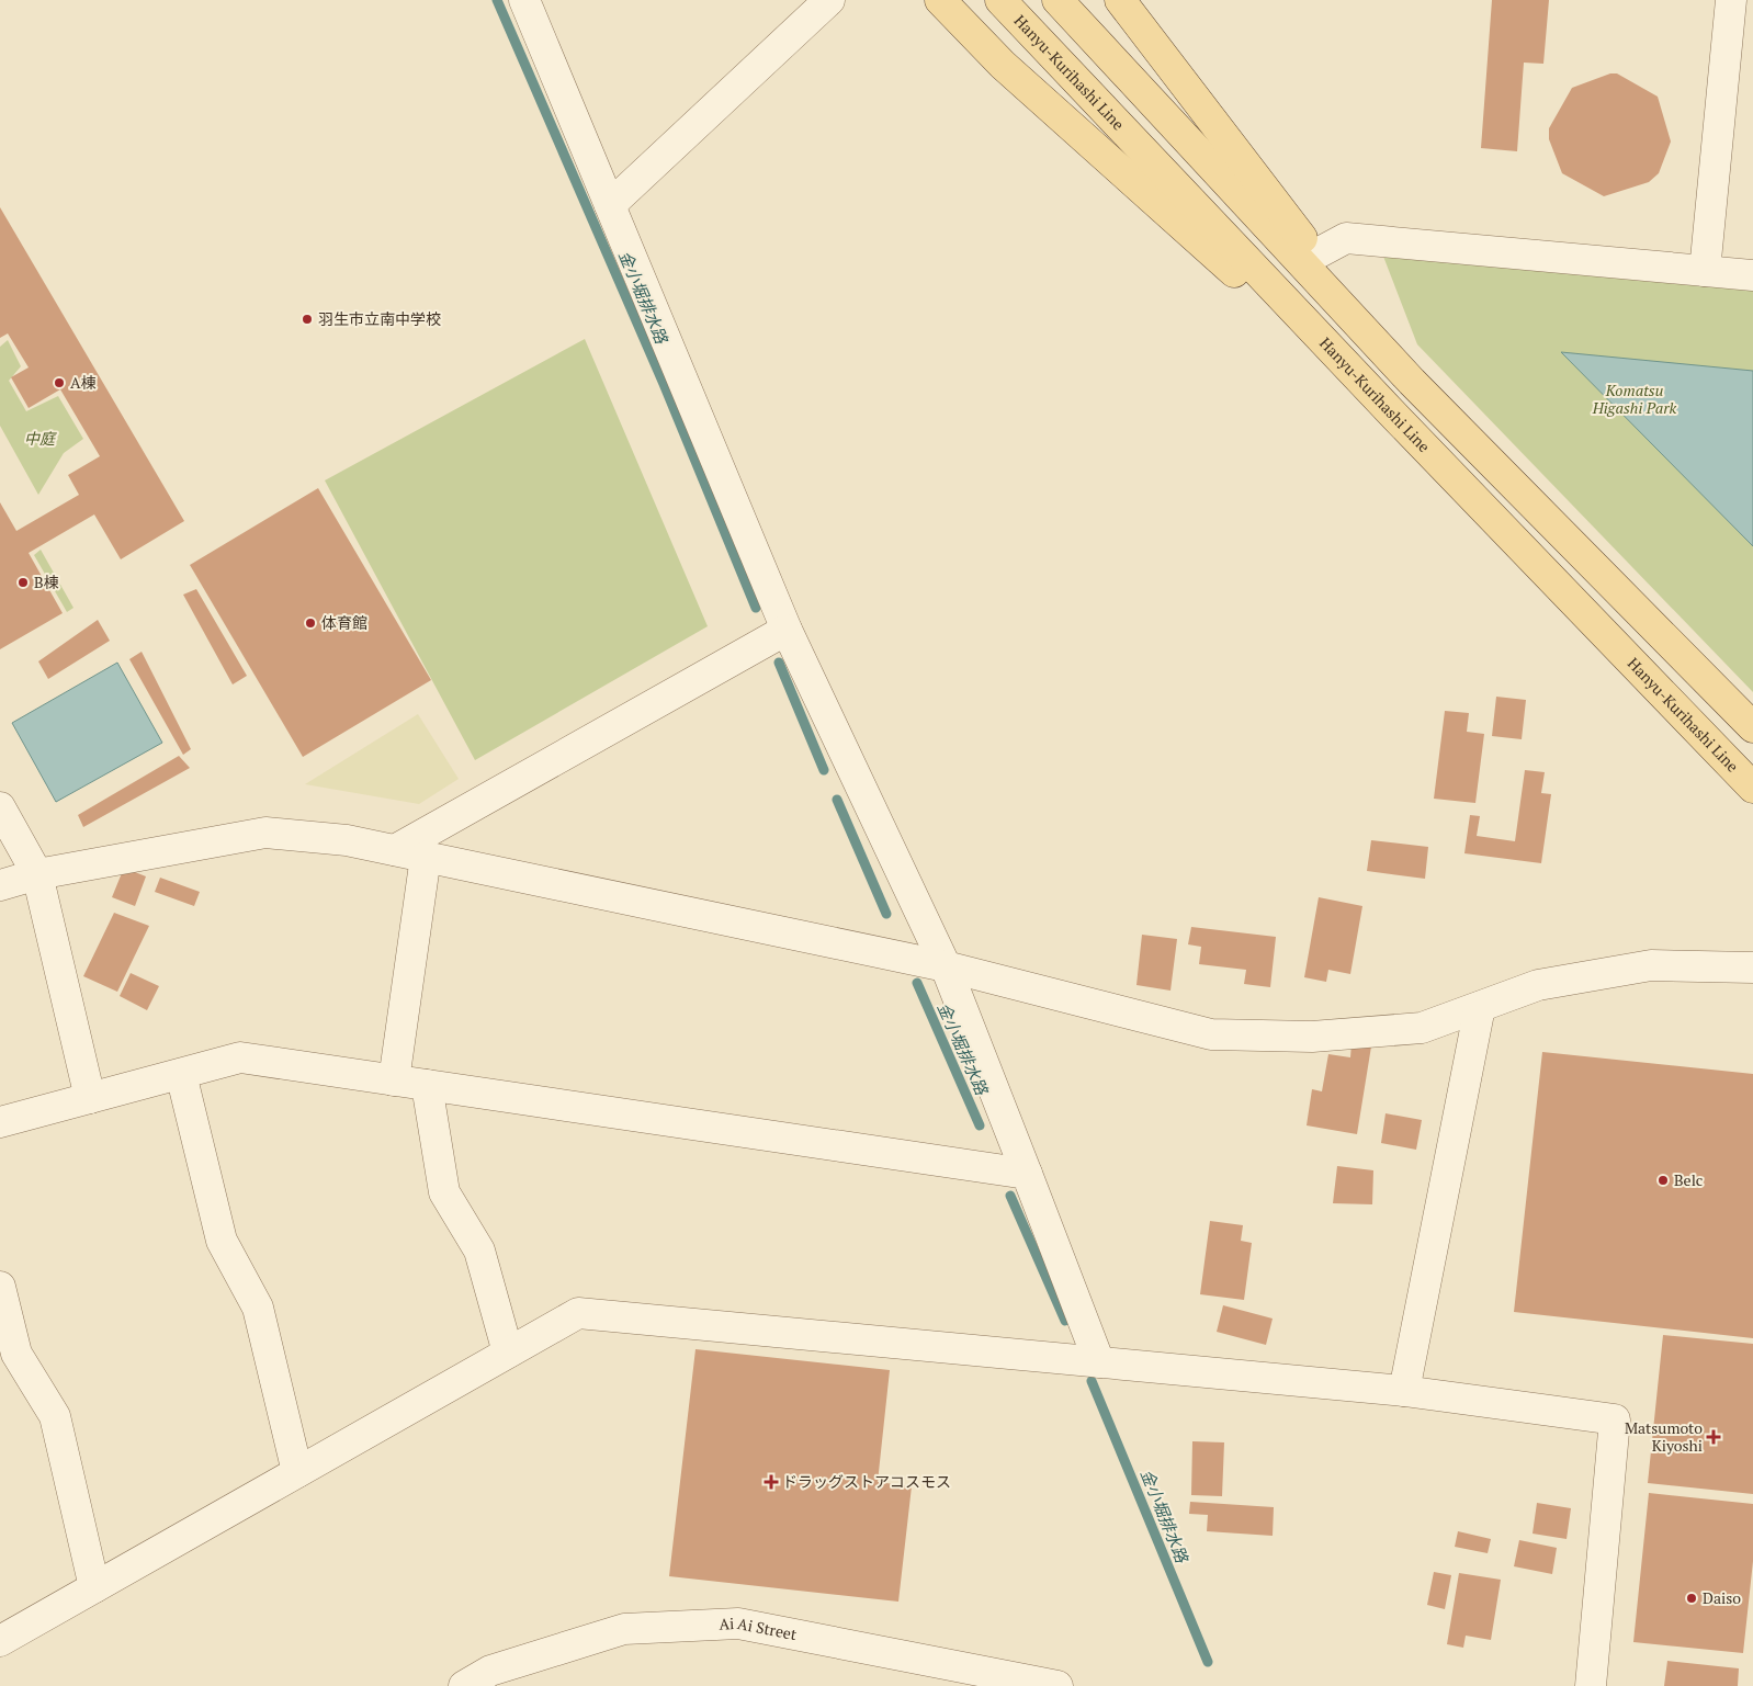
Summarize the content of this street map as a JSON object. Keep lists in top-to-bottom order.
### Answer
{
  "streets": {
    "main road": ["Hanyu-Kurihashi Line"],
    "street": ["Ai Ai Street"]
  },
  "water": ["金小堀排水路"],
  "parks": ["Komatsu Higashi Park", "中庭"],
  "places": {
    "other": [
      "羽生市立南中学校",
      "A棟",
      "B棟",
      "体育館",
      "Belc",
      "Daiso"
    ],
    "health": ["Matsumoto Kiyoshi", "ドラッグストアコスモス"]
  }
}
